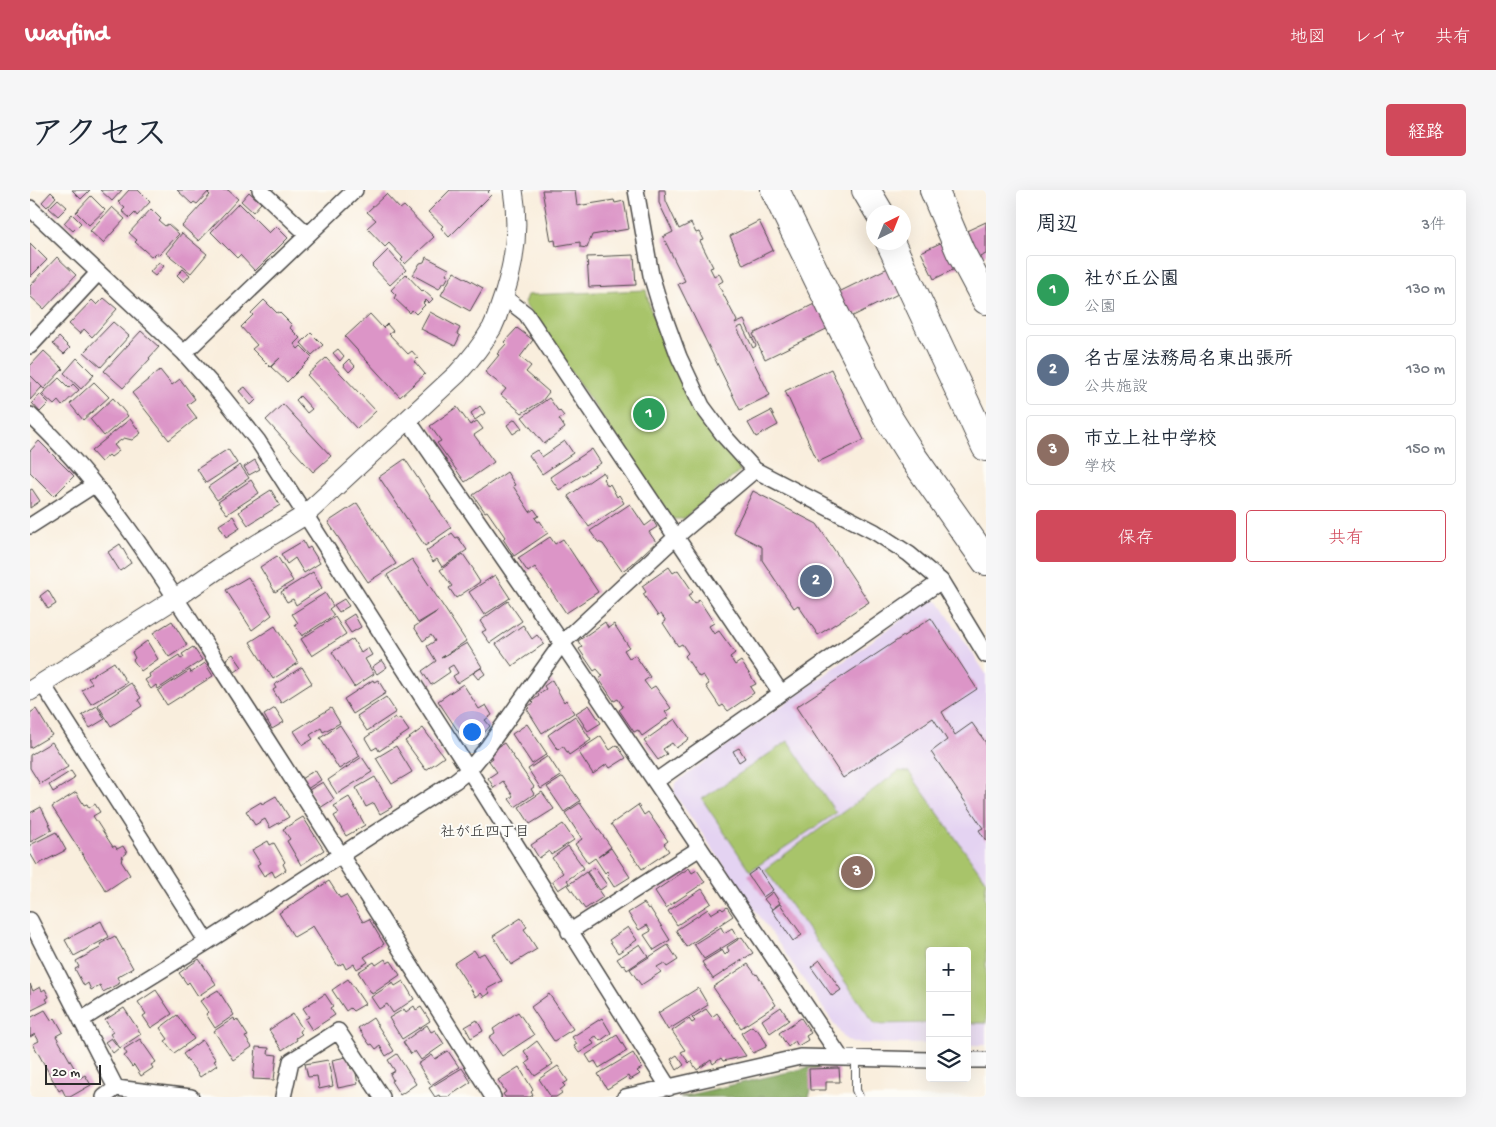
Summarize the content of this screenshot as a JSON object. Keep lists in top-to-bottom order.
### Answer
{
  "districts": ["社が丘四丁目"],
  "scale_bar": "20 m",
  "north": "top right",
  "page": {
    "header": "Wayfind",
    "nav": ["地図", "レイヤ", "共有"],
    "title": "アクセス",
    "buttons": [
      "経路",
      ["保存", "共有"]
    ],
    "heading": ["周辺", "3件"],
    "list": [
      {
        "mark": "1",
        "name": "社が丘公園",
        "note": "公園",
        "value": "130 m"
      },
      {
        "mark": "2",
        "name": "名古屋法務局名東出張所",
        "note": "公共施設",
        "value": "130 m"
      },
      {
        "mark": "3",
        "name": "市立上社中学校",
        "note": "学校",
        "value": "150 m"
      }
    ],
    "pins": ["1", "2", "3"],
    "map_buttons": ["+", "−"],
    "scale": "20 m"
  }
}
